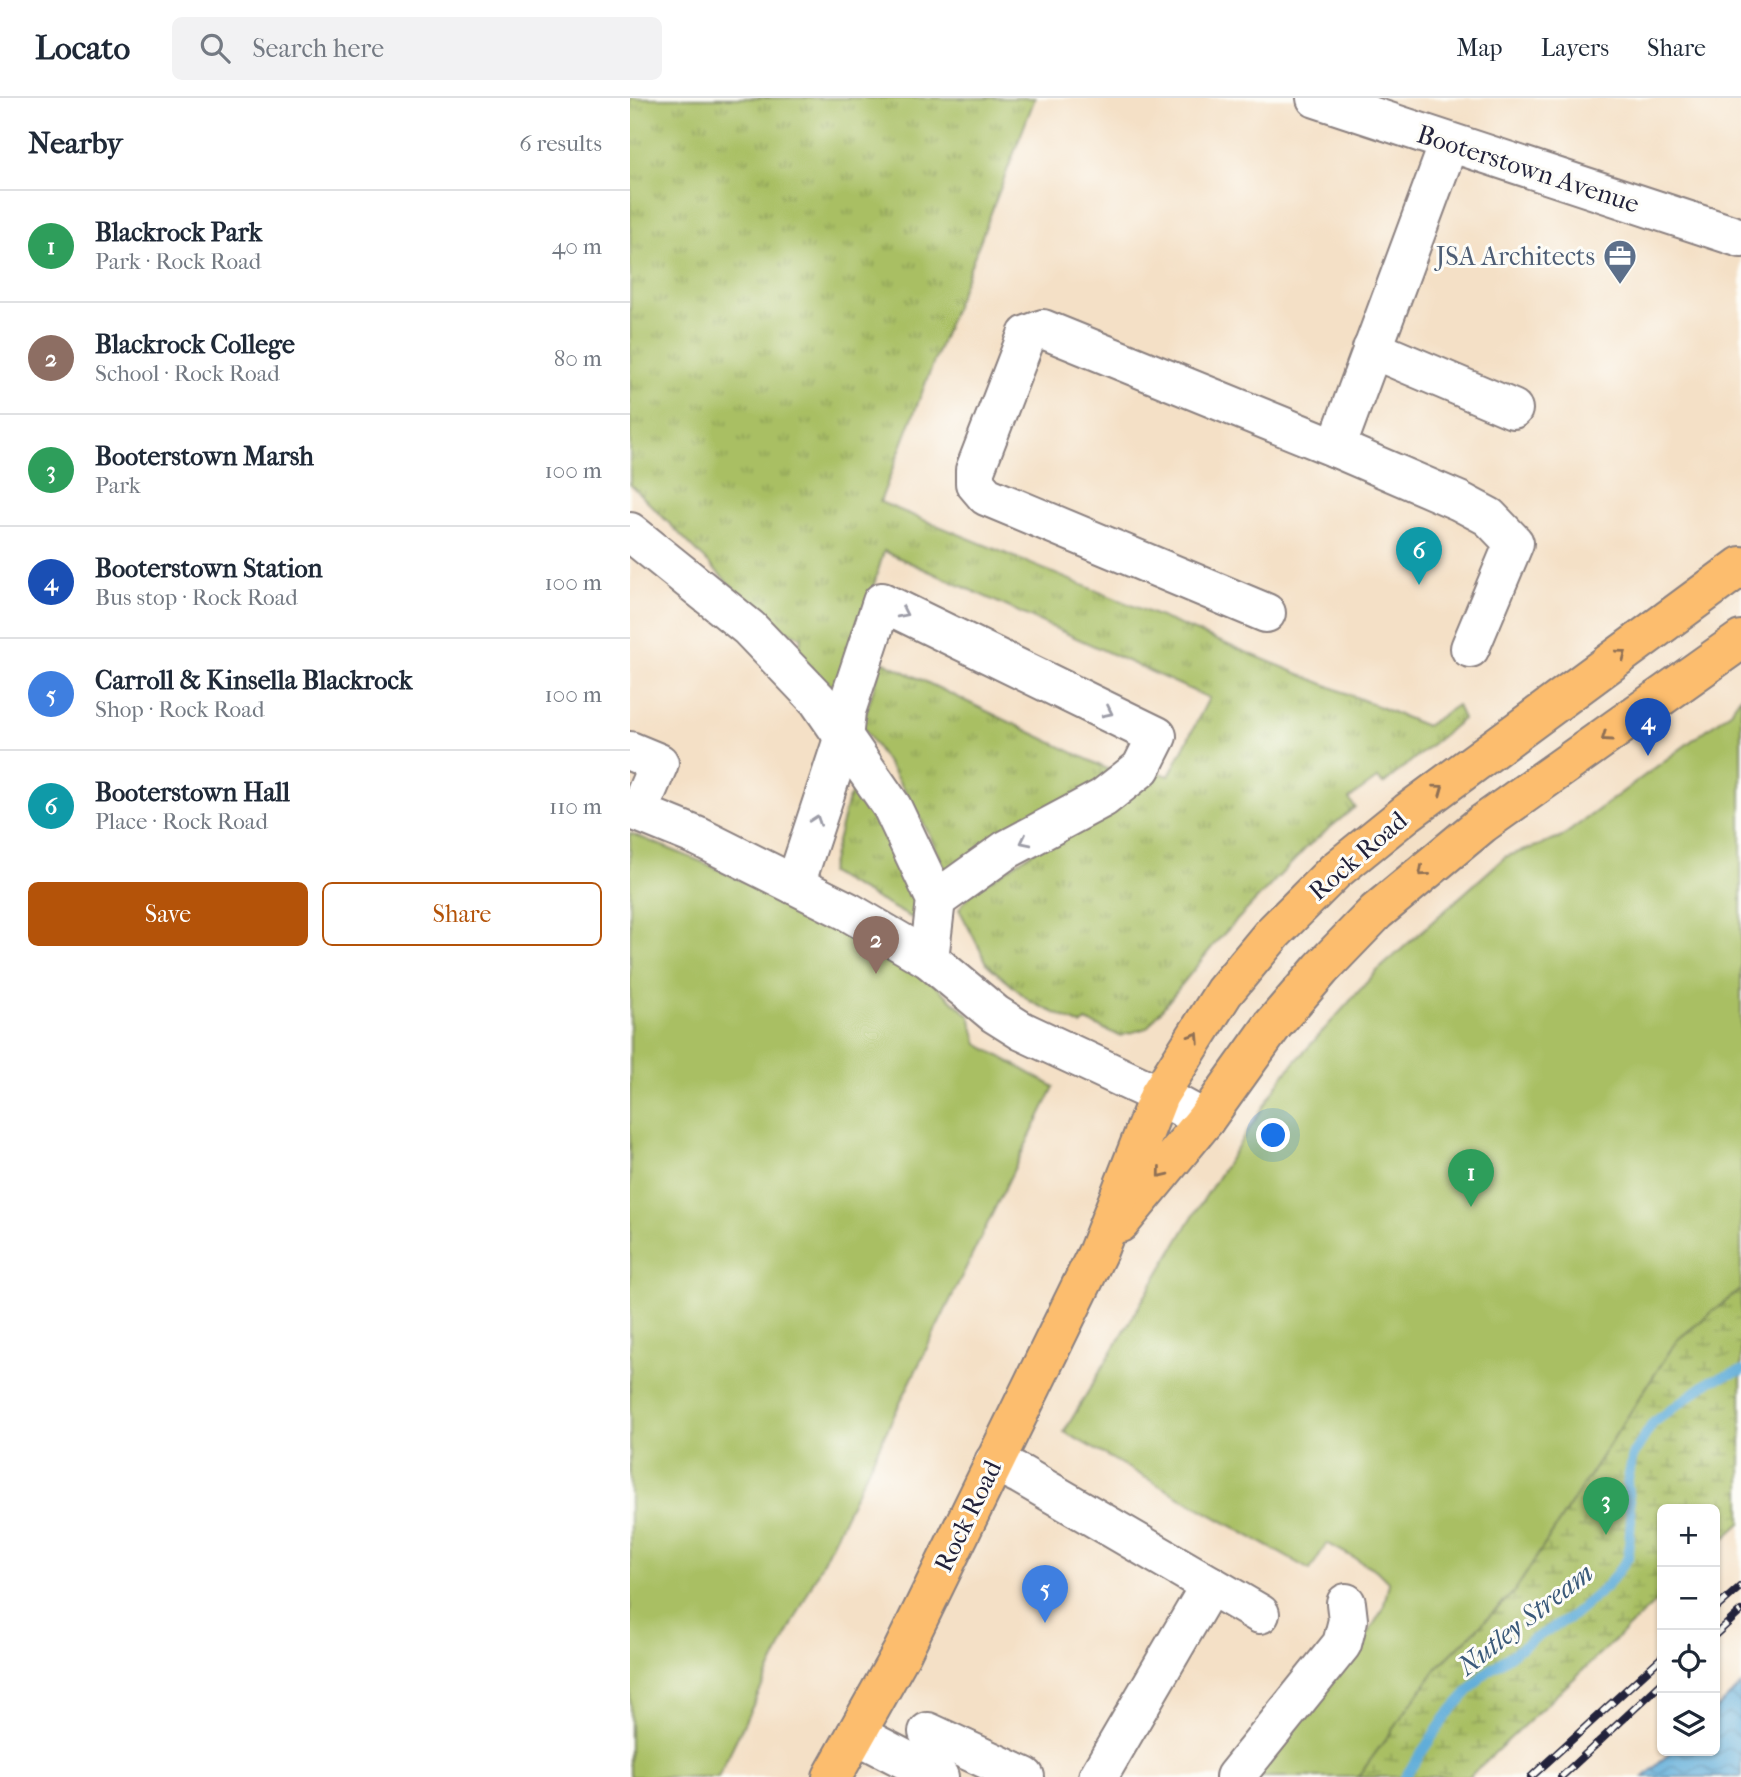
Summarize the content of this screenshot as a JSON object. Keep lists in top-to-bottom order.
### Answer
{
  "streets": {
    "main road": ["Rock Road"],
    "street": ["Booterstown Avenue"]
  },
  "water": ["Nutley Stream"],
  "places": {
    "office": ["JSA Architects"]
  },
  "page": {
    "header": "Locato",
    "search": "Search here",
    "nav": ["Map", "Layers", "Share"],
    "heading": ["Nearby", "6 results"],
    "list": [
      {
        "mark": "1",
        "name": "Blackrock Park",
        "note": "Park · Rock Road",
        "value": "40 m"
      },
      {
        "mark": "2",
        "name": "Blackrock College",
        "note": "School · Rock Road",
        "value": "80 m"
      },
      {
        "mark": "3",
        "name": "Booterstown Marsh",
        "note": "Park",
        "value": "100 m"
      },
      {
        "mark": "4",
        "name": "Booterstown Station",
        "note": "Bus stop · Rock Road",
        "value": "100 m"
      },
      {
        "mark": "5",
        "name": "Carroll & Kinsella Blackrock",
        "note": "Shop · Rock Road",
        "value": "100 m"
      },
      {
        "mark": "6",
        "name": "Booterstown Hall",
        "note": "Place · Rock Road",
        "value": "110 m"
      }
    ],
    "pins": [
      "6",
      "4",
      "2",
      "1",
      "3",
      "5"
    ],
    "buttons": ["Save", "Share"],
    "map_buttons": ["+", "−"]
  }
}
